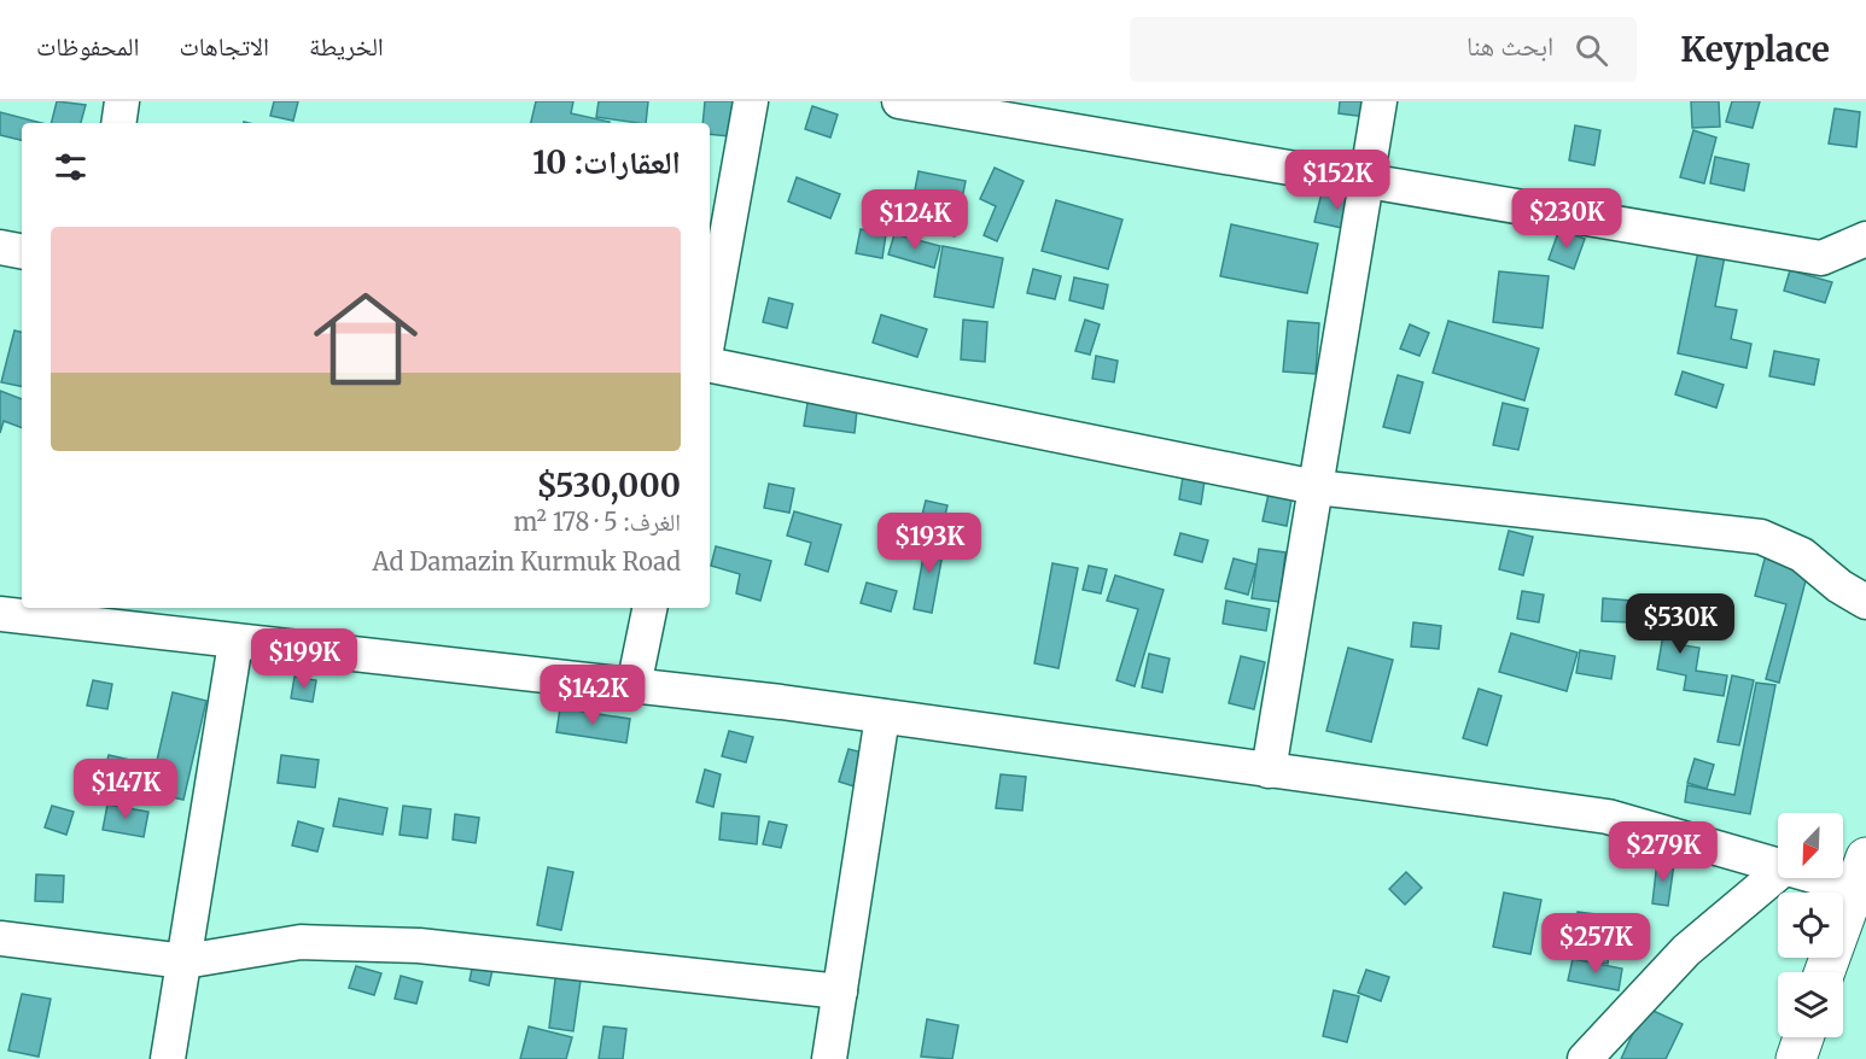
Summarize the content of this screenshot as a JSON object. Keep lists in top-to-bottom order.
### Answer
{
  "north": "bottom left",
  "page": {
    "header": "Keyplace",
    "search": "ابحث هنا",
    "nav": ["الخريطة", "الاتجاهات", "المحفوظات"],
    "heading": "العقارات: 10",
    "price": [
      "$152K",
      "$230K",
      "$124K",
      "$193K",
      "$530K",
      "$199K",
      "$142K",
      "$147K",
      "$279K",
      "$257K"
    ],
    "list": [
      {
        "name": "$530,000",
        "note": "الغرف: 5 · 178 m² · Ad Damazin Kurmuk Road"
      }
    ]
  }
}
